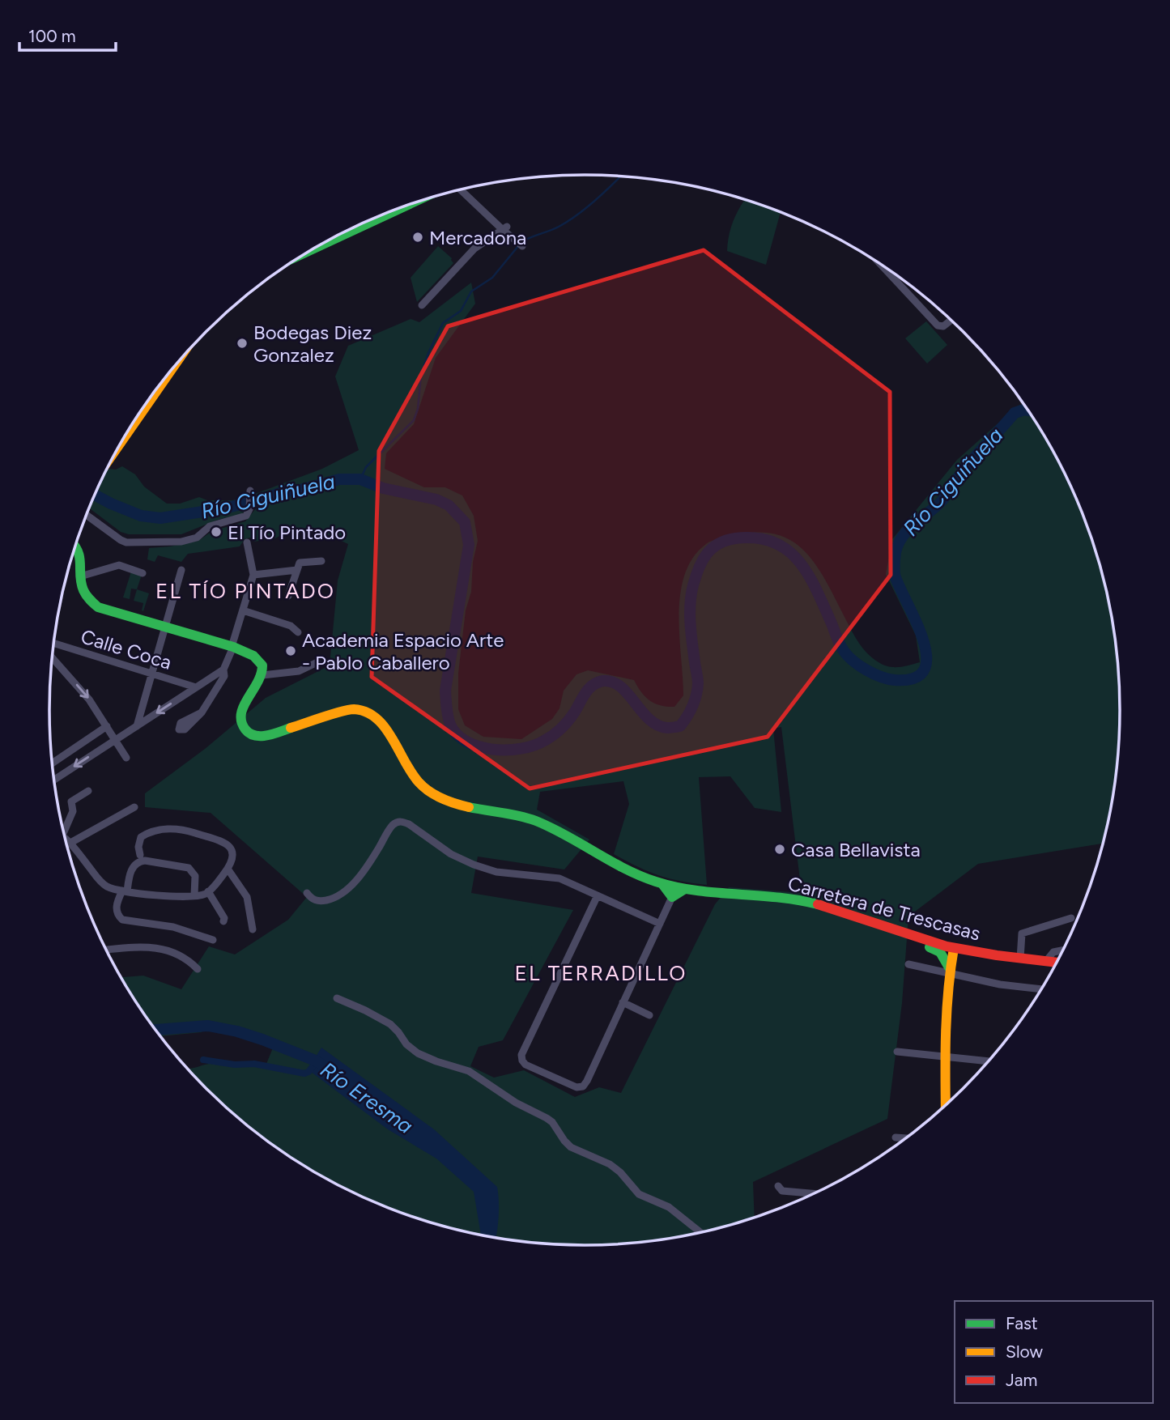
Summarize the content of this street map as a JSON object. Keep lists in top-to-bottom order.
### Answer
{
  "streets": {
    "main road": ["Carretera de Trescasas"],
    "street": ["Calle Coca"]
  },
  "districts": ["EL TÍO PINTADO", "EL TERRADILLO"],
  "water": ["Río Ciguiñuela", "Río Eresma"],
  "places": [
    "Mercadona",
    "Bodegas Diez Gonzalez",
    "El Tío Pintado",
    "Academia Espacio Arte - Pablo Caballero",
    "Casa Bellavista"
  ],
  "legend": ["Fast", "Slow", "Jam"],
  "scale_bar": "100 m"
}
